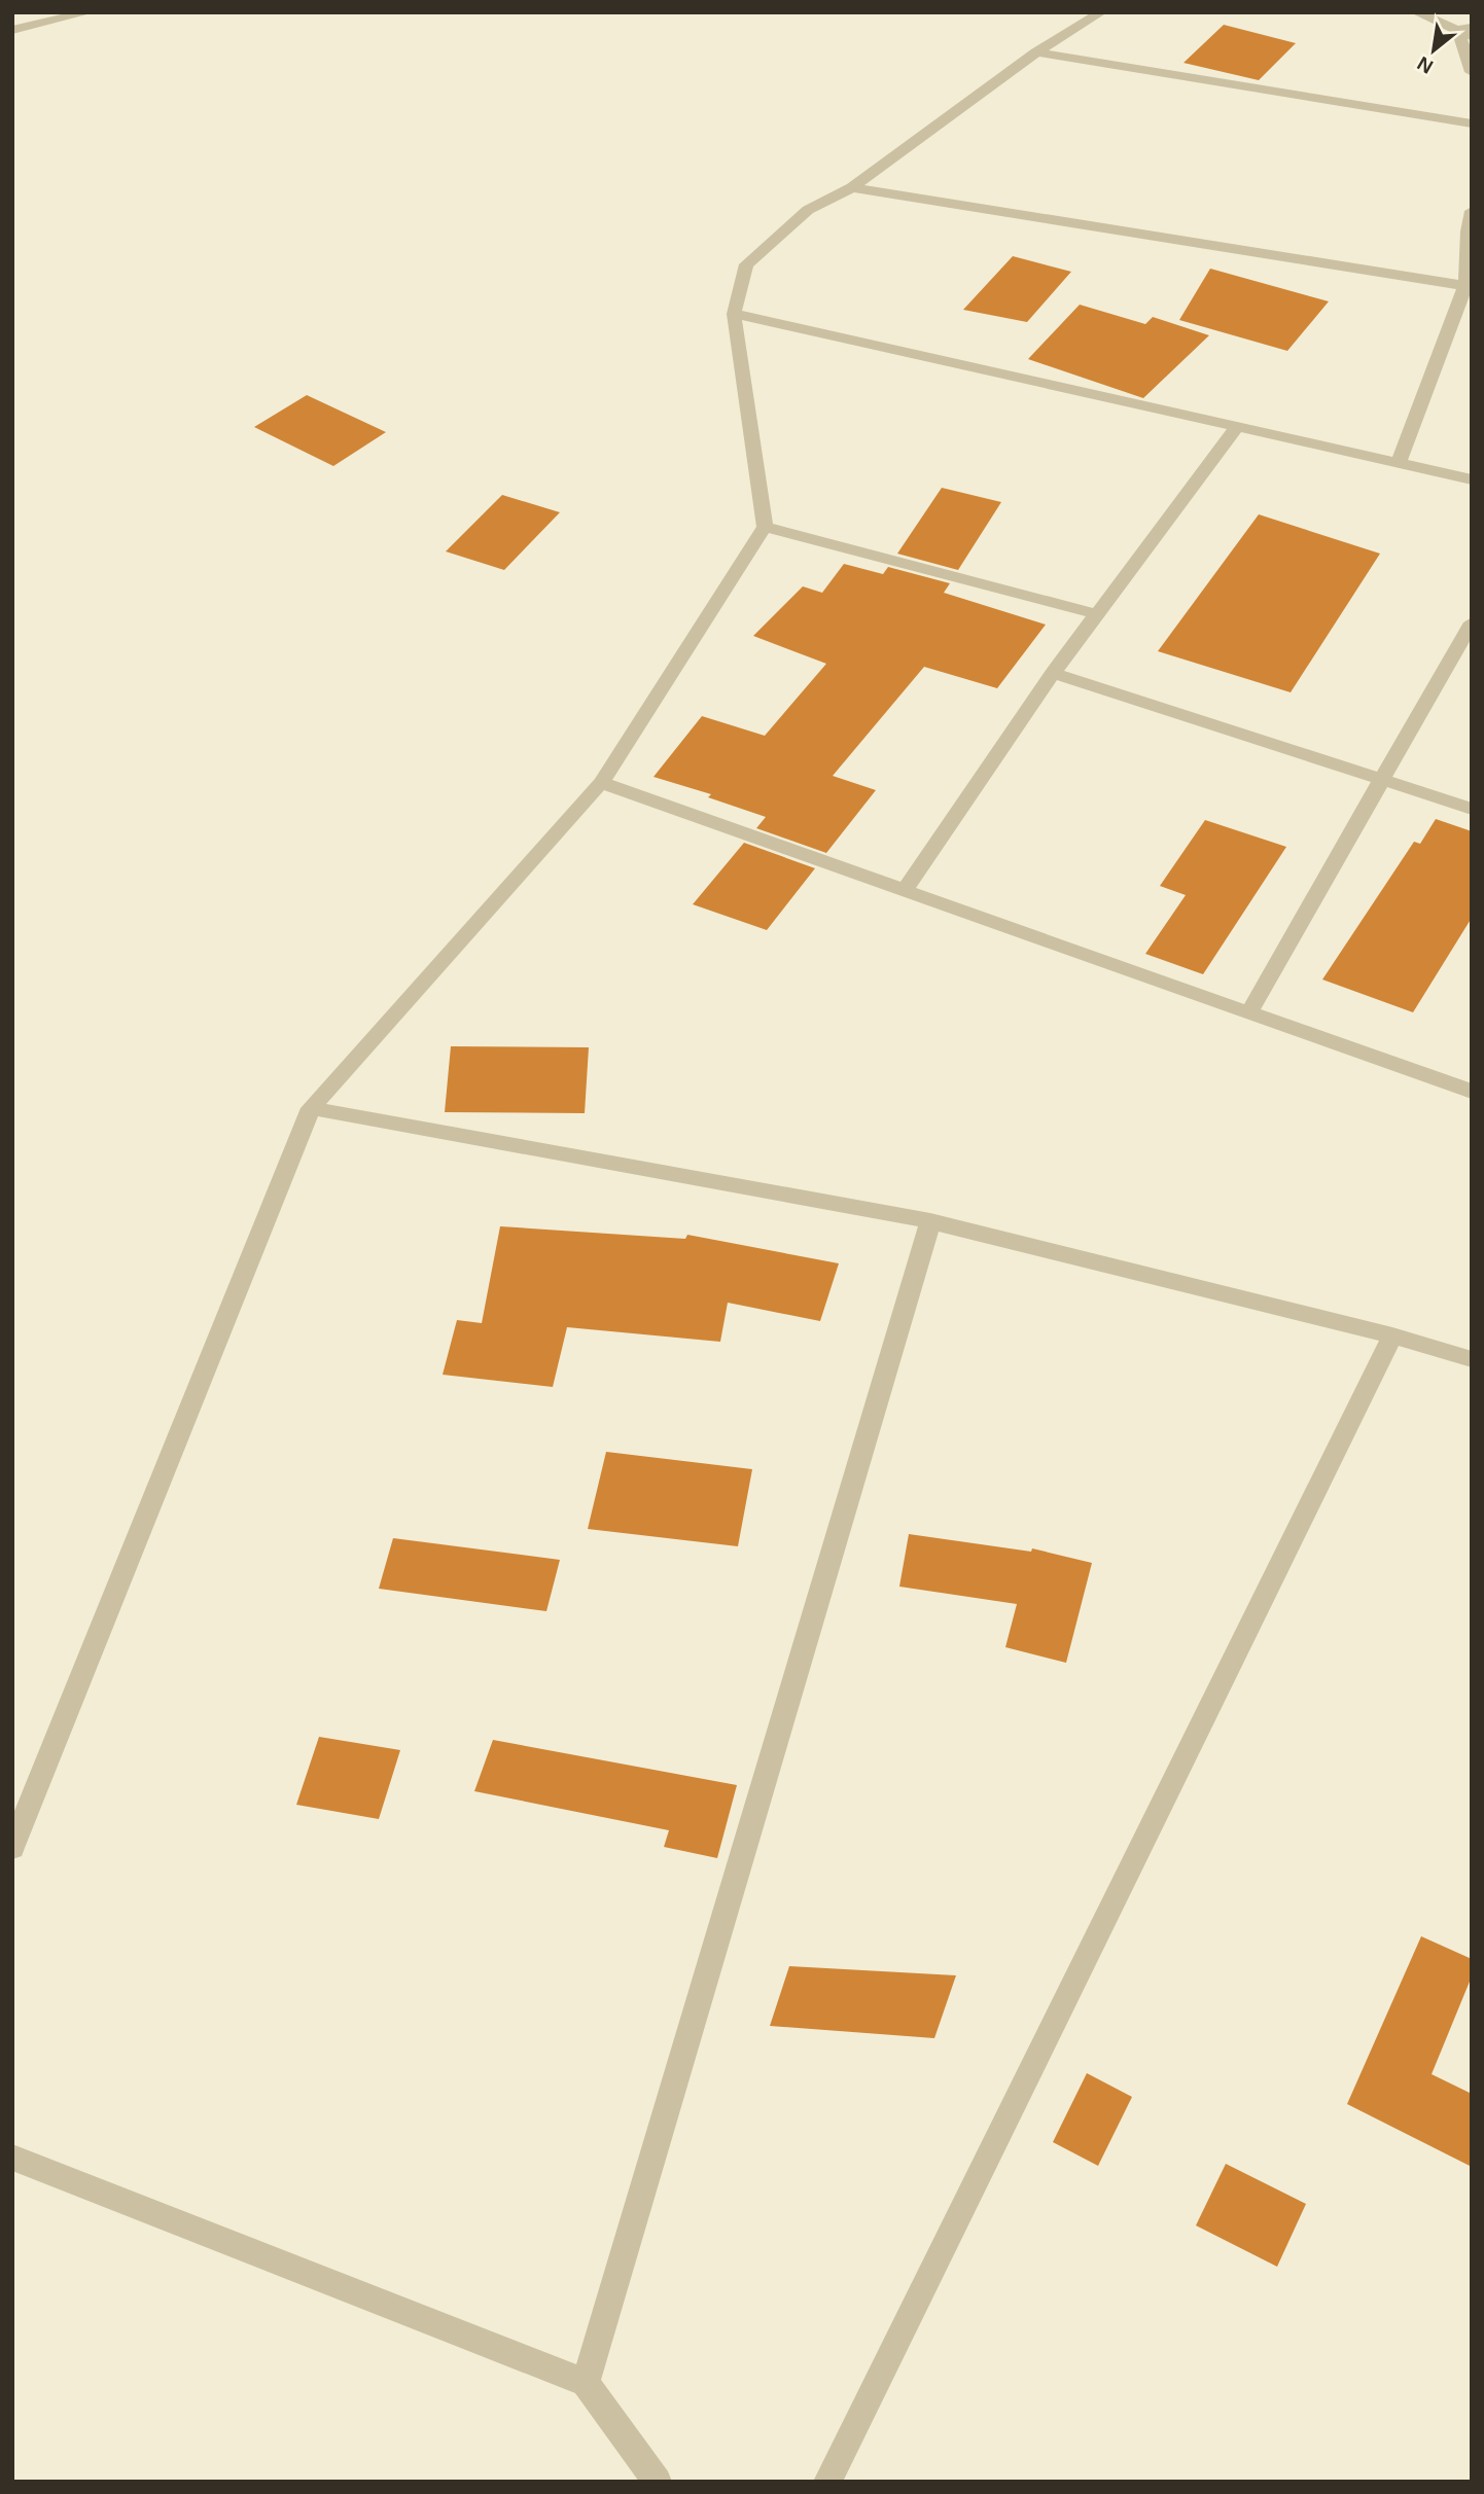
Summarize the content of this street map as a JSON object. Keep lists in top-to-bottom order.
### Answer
{
  "north": "bottom left"
}
